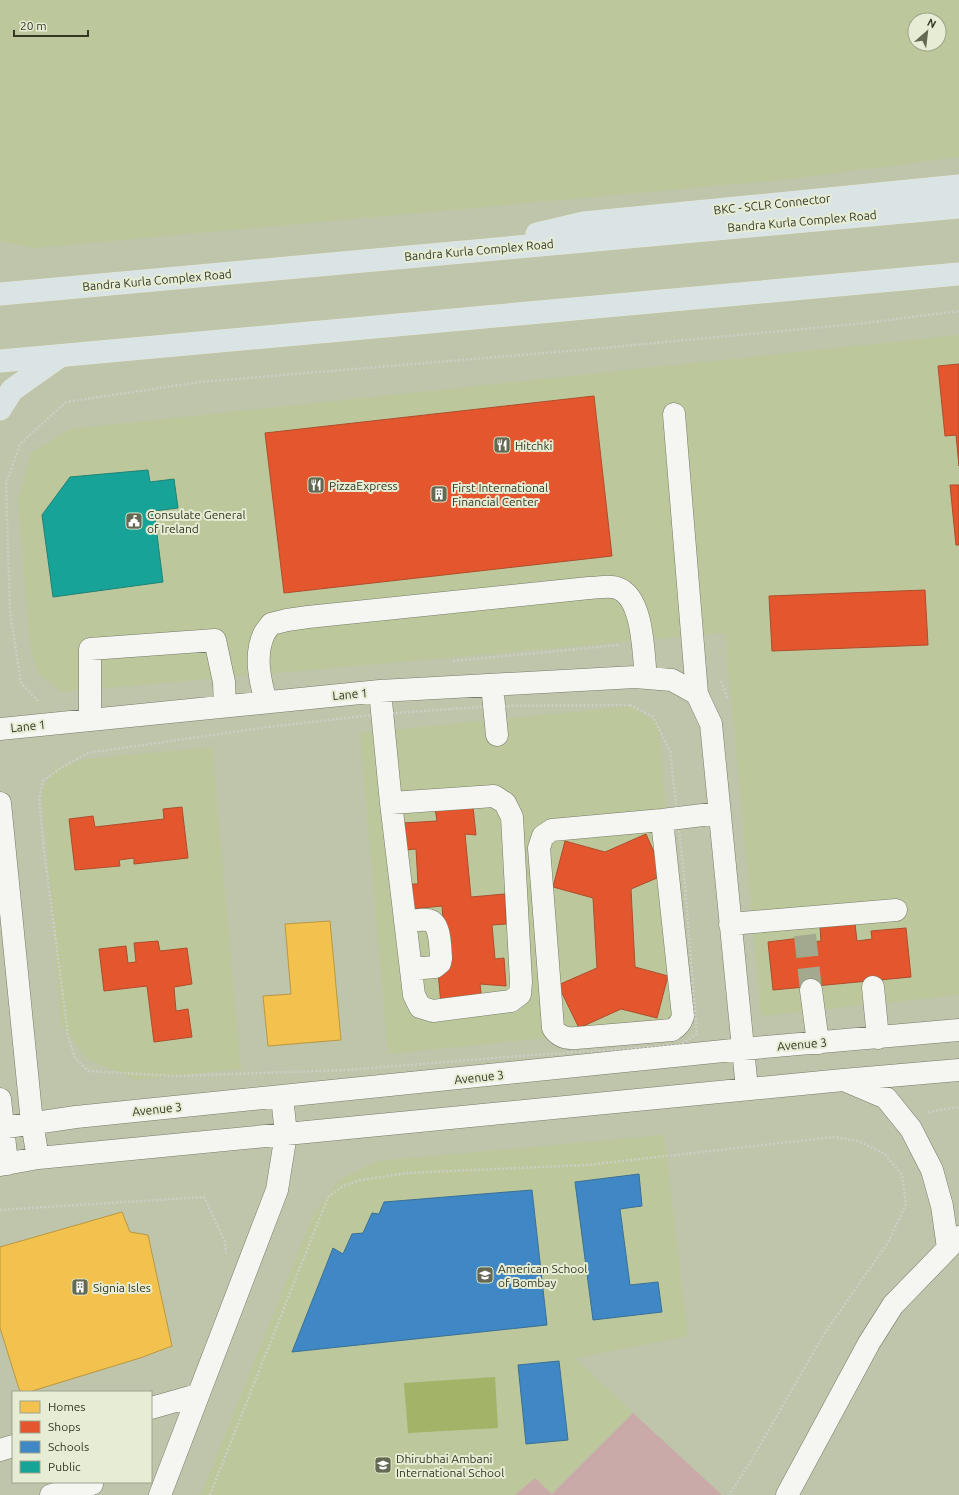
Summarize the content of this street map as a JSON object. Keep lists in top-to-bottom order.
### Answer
{
  "streets": {
    "main road": ["BKC - SCLR Connector", "Bandra Kurla Complex Road"],
    "street": ["Lane 1", "Avenue 3"]
  },
  "crossings": [
    ["BKC - SCLR Connector", "Bandra Kurla Complex Road"]
  ],
  "places": {
    "restaurant": ["Hitchki", "PizzaExpress"],
    "building": ["First International Financial Center", "Signia Isles"],
    "public building": ["Consulate General of Ireland"],
    "school or university": ["American School of Bombay", "Dhirubhai Ambani International School"]
  },
  "legend": [
    "Homes",
    "Shops",
    "Schools",
    "Public"
  ],
  "scale_bar": "20 m",
  "north": "top right"
}
